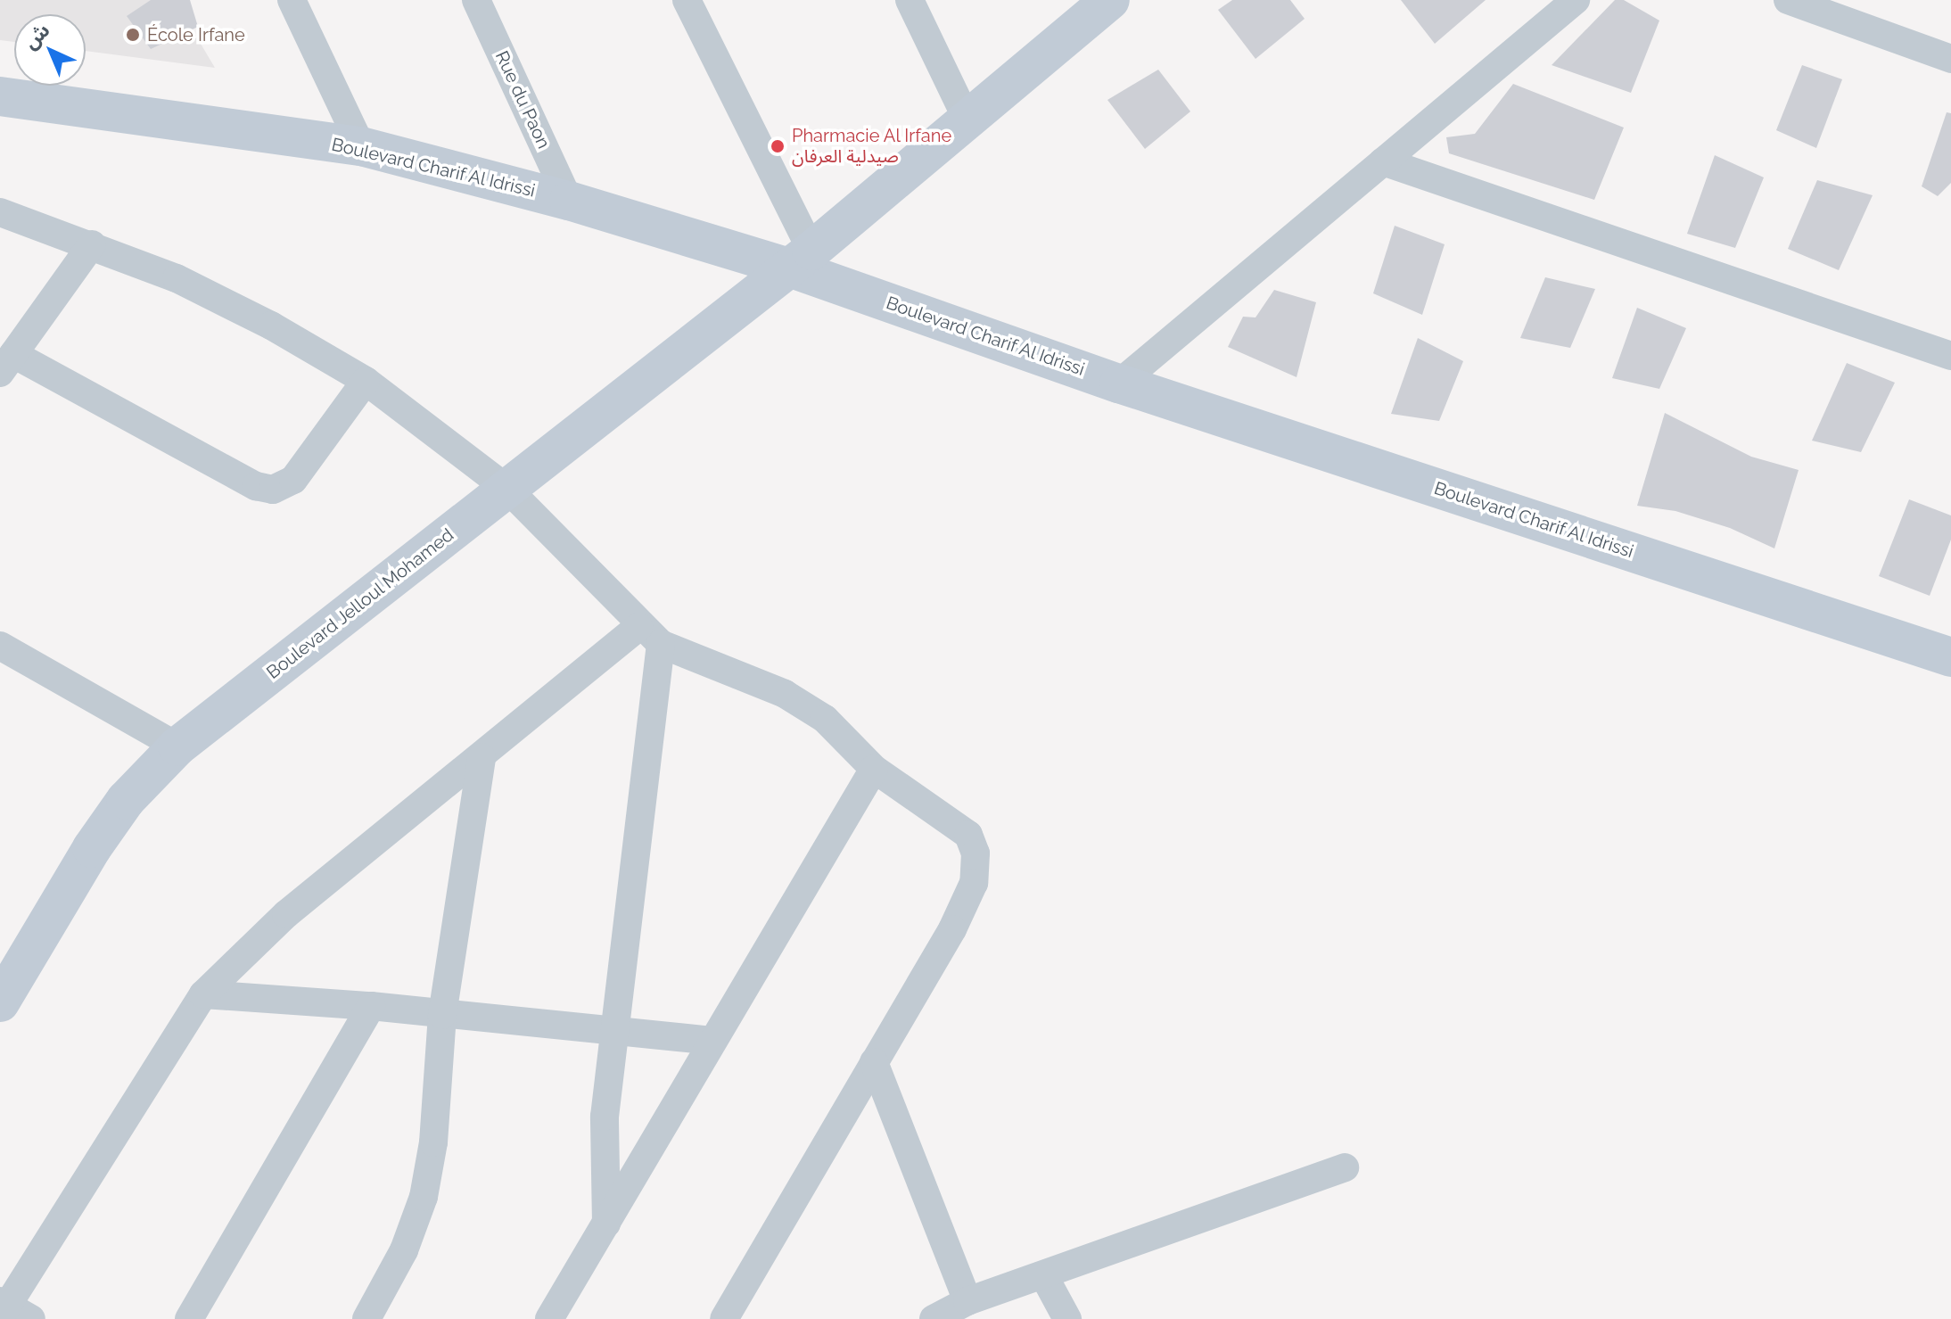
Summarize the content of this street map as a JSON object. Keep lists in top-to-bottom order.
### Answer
{
  "streets": {
    "street": ["Rue du Paon", "Boulevard Charif Al Idrissi", "Boulevard Jelloul Mohamed"]
  },
  "crossings": [
    ["Rue du Paon", "Boulevard Charif Al Idrissi"],
    ["Boulevard Charif Al Idrissi", "Boulevard Jelloul Mohamed"]
  ],
  "places": ["École Irfane", "Pharmacie Al Irfane صيدلية العرفان"],
  "north": "top left"
}
